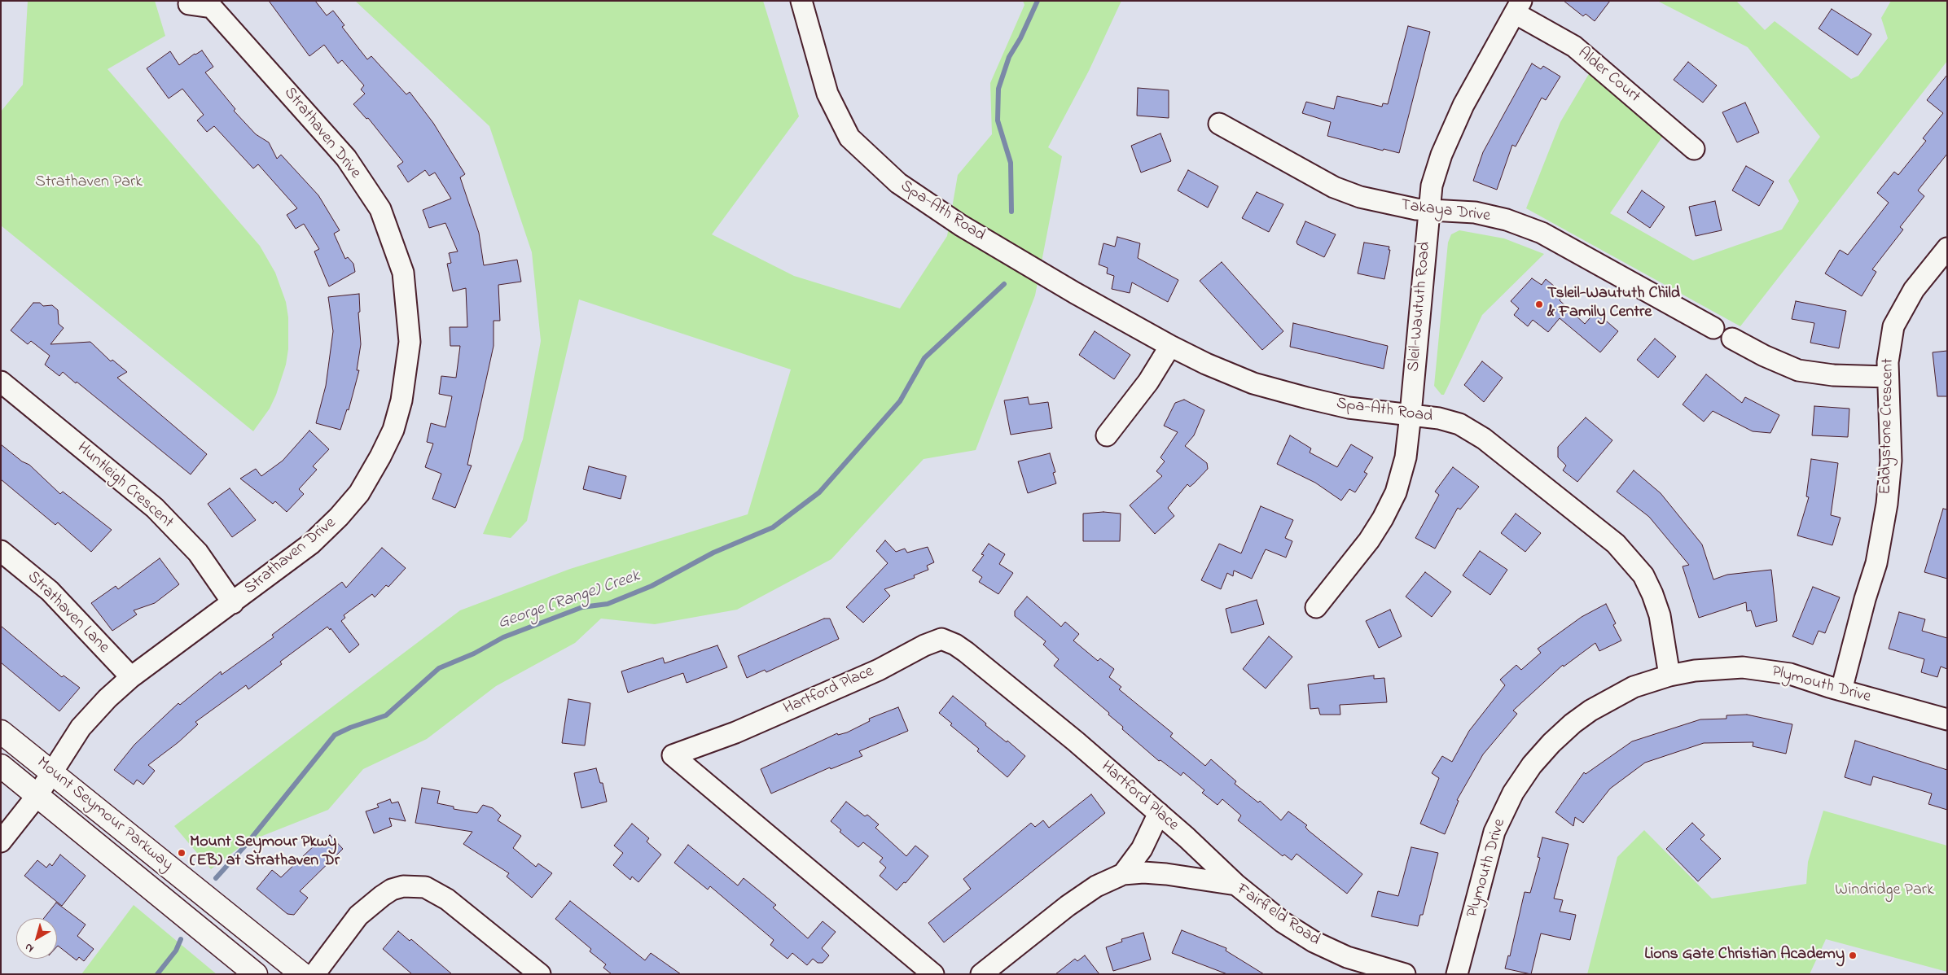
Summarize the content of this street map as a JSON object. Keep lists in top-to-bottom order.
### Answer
{
  "streets": {
    "main road": ["Mount Seymour Parkway"],
    "street": [
      "Alder Court",
      "Strathaven Drive",
      "Spa-Ath Road",
      "Takaya Drive",
      "Sleil-Waututh Road",
      "Eddystone Crescent",
      "Huntleigh Crescent",
      "Strathaven Lane",
      "Plymouth Drive",
      "Hartford Place",
      "Fairfield Road"
    ]
  },
  "crossings": [
    ["Alder Court", "Sleil-Waututh Road"],
    ["Strathaven Drive", "Huntleigh Crescent"],
    ["Strathaven Drive", "Strathaven Lane"],
    ["Strathaven Drive", "Mount Seymour Parkway"],
    ["Spa-Ath Road", "Sleil-Waututh Road"],
    ["Spa-Ath Road", "Plymouth Drive"],
    ["Takaya Drive", "Sleil-Waututh Road"],
    ["Eddystone Crescent", "Plymouth Drive"],
    ["Hartford Place", "Fairfield Road"]
  ],
  "water": ["George (Range) Creek"],
  "parks": ["Strathaven Park", "Windridge Park"],
  "places": ["Tsleil-Waututh Child & Family Centre", "Mount Seymour Pkwy (EB) at Strathaven Dr", "Lions Gate Christian Academy"],
  "north": "bottom left"
}
